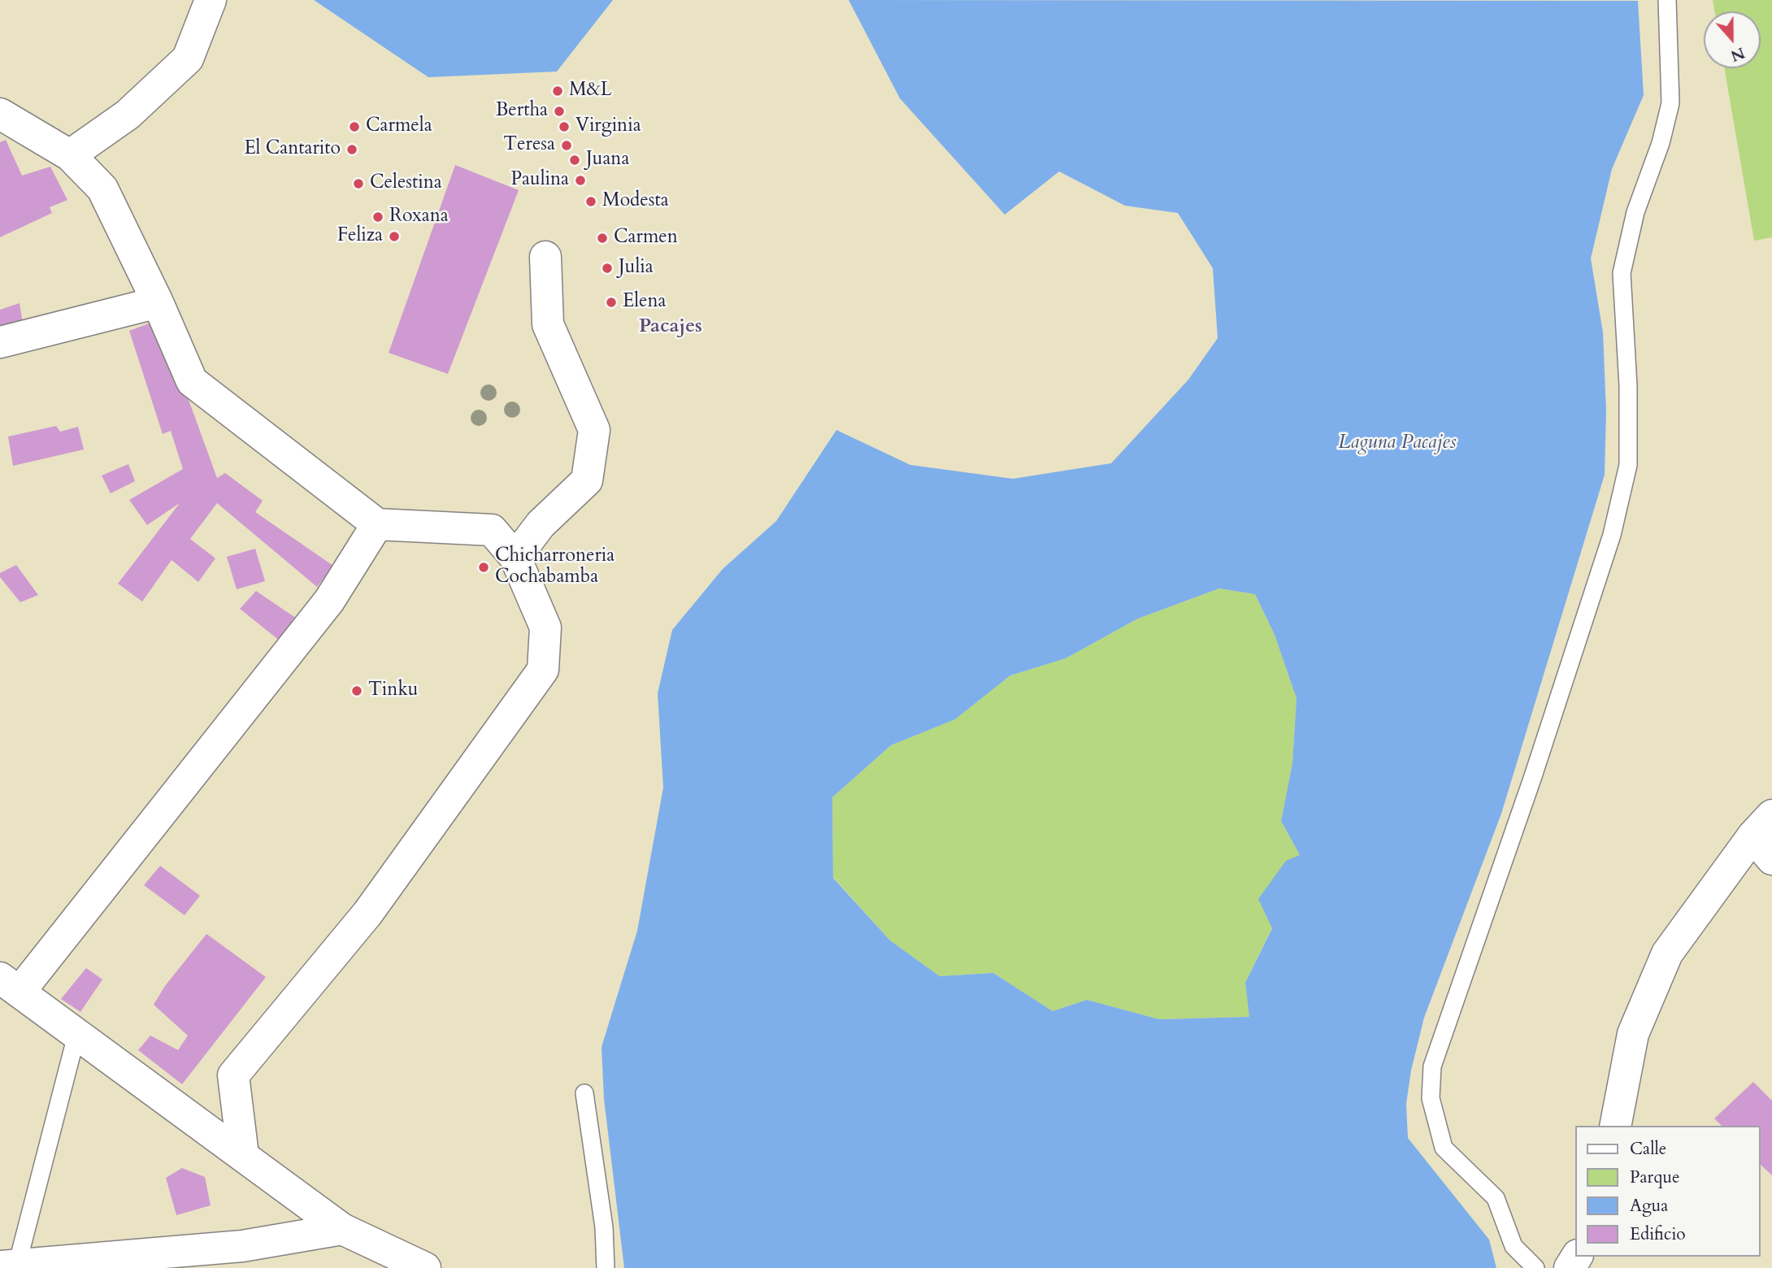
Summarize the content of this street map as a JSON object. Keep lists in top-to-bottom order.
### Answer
{
  "districts": ["Pacajes"],
  "water": ["Laguna Pacajes"],
  "places": [
    "M&L",
    "Bertha",
    "Carmela",
    "Virginia",
    "Teresa",
    "El Cantarito",
    "Juana",
    "Paulina",
    "Celestina",
    "Modesta",
    "Roxana",
    "Feliza",
    "Carmen",
    "Julia",
    "Elena",
    "Chicharroneria Cochabamba",
    "Tinku"
  ],
  "legend": [
    "Calle",
    "Parque",
    "Agua",
    "Edificio"
  ],
  "north": "bottom"
}
